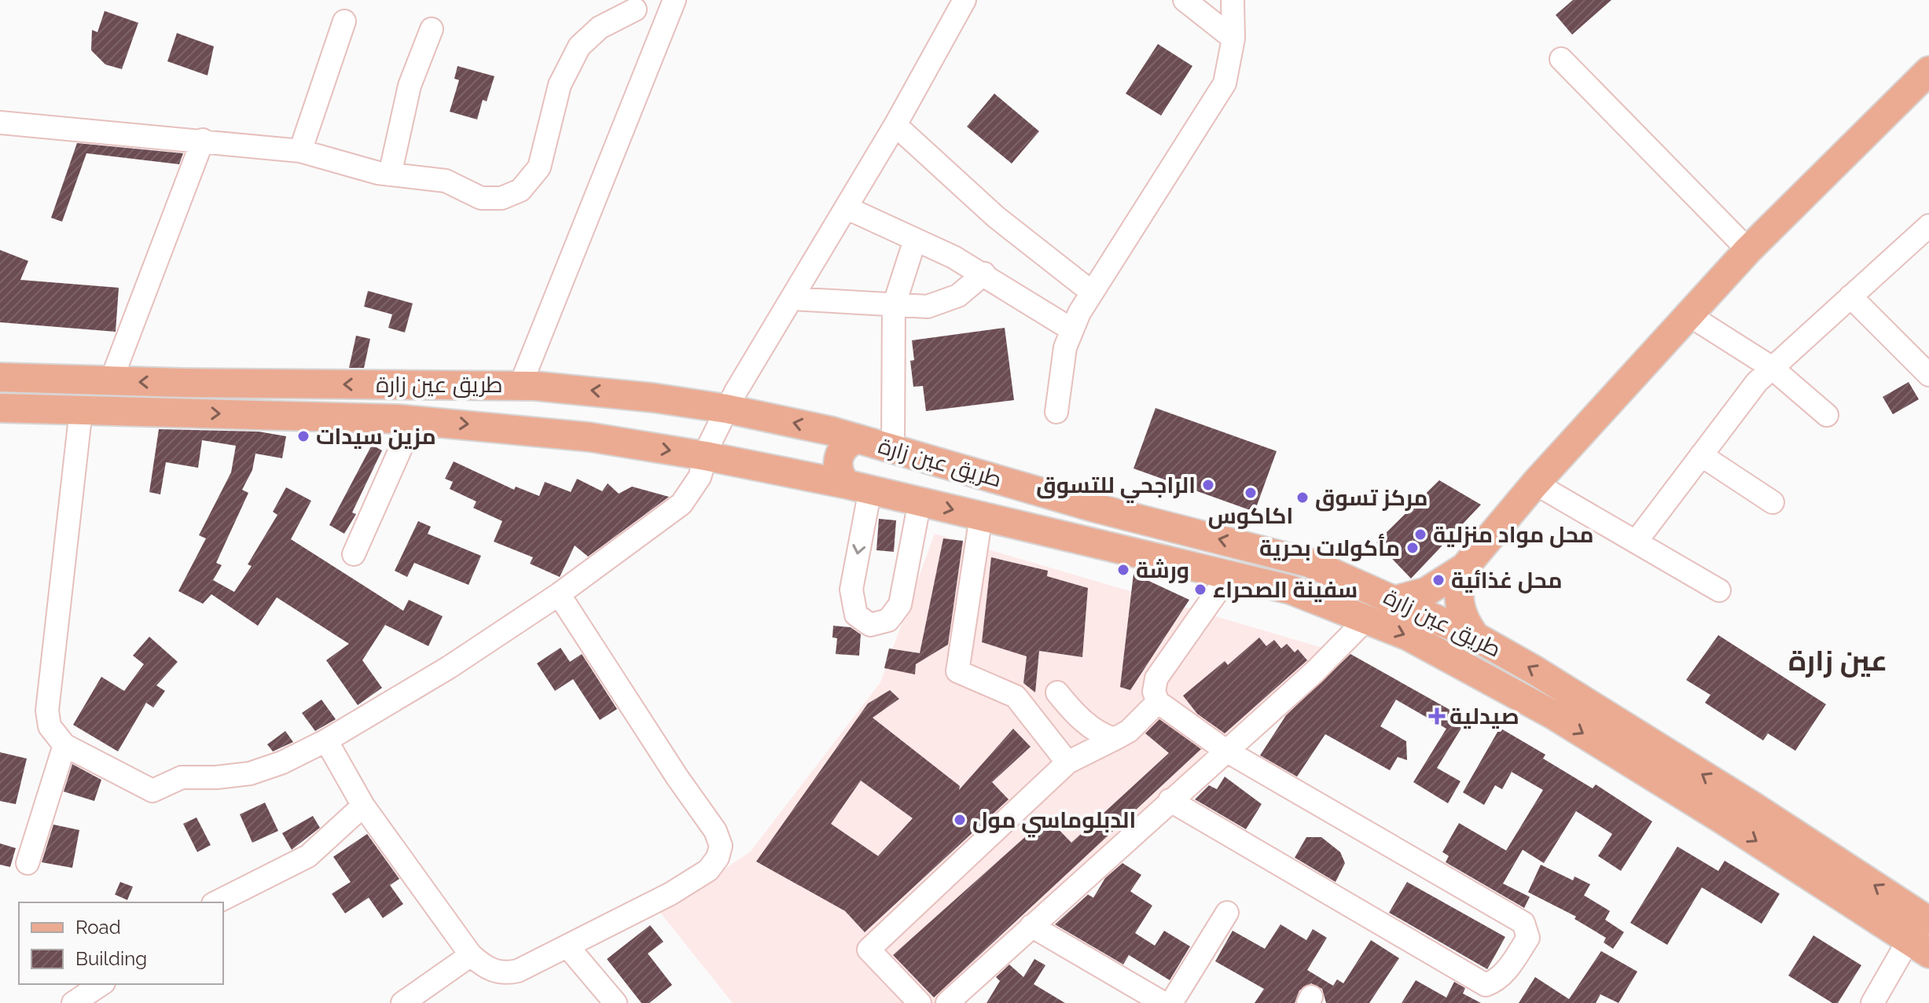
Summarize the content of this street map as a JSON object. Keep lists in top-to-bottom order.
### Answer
{
  "streets": {
    "main road": ["طريق عين زارة"]
  },
  "districts": ["عين زارة"],
  "places": {
    "other": [
      "مزين سيدات",
      "الراجحي للتسوق",
      "اكاكوس",
      "مركز تسوق",
      "محل مواد منزلية",
      "مأكولات بحرية",
      "ورشة",
      "محل غذائية",
      "سفينة الصحراء",
      "الدبلوماسي مول"
    ],
    "health": ["صيدلية"]
  },
  "legend": ["Road", "Building"]
}
